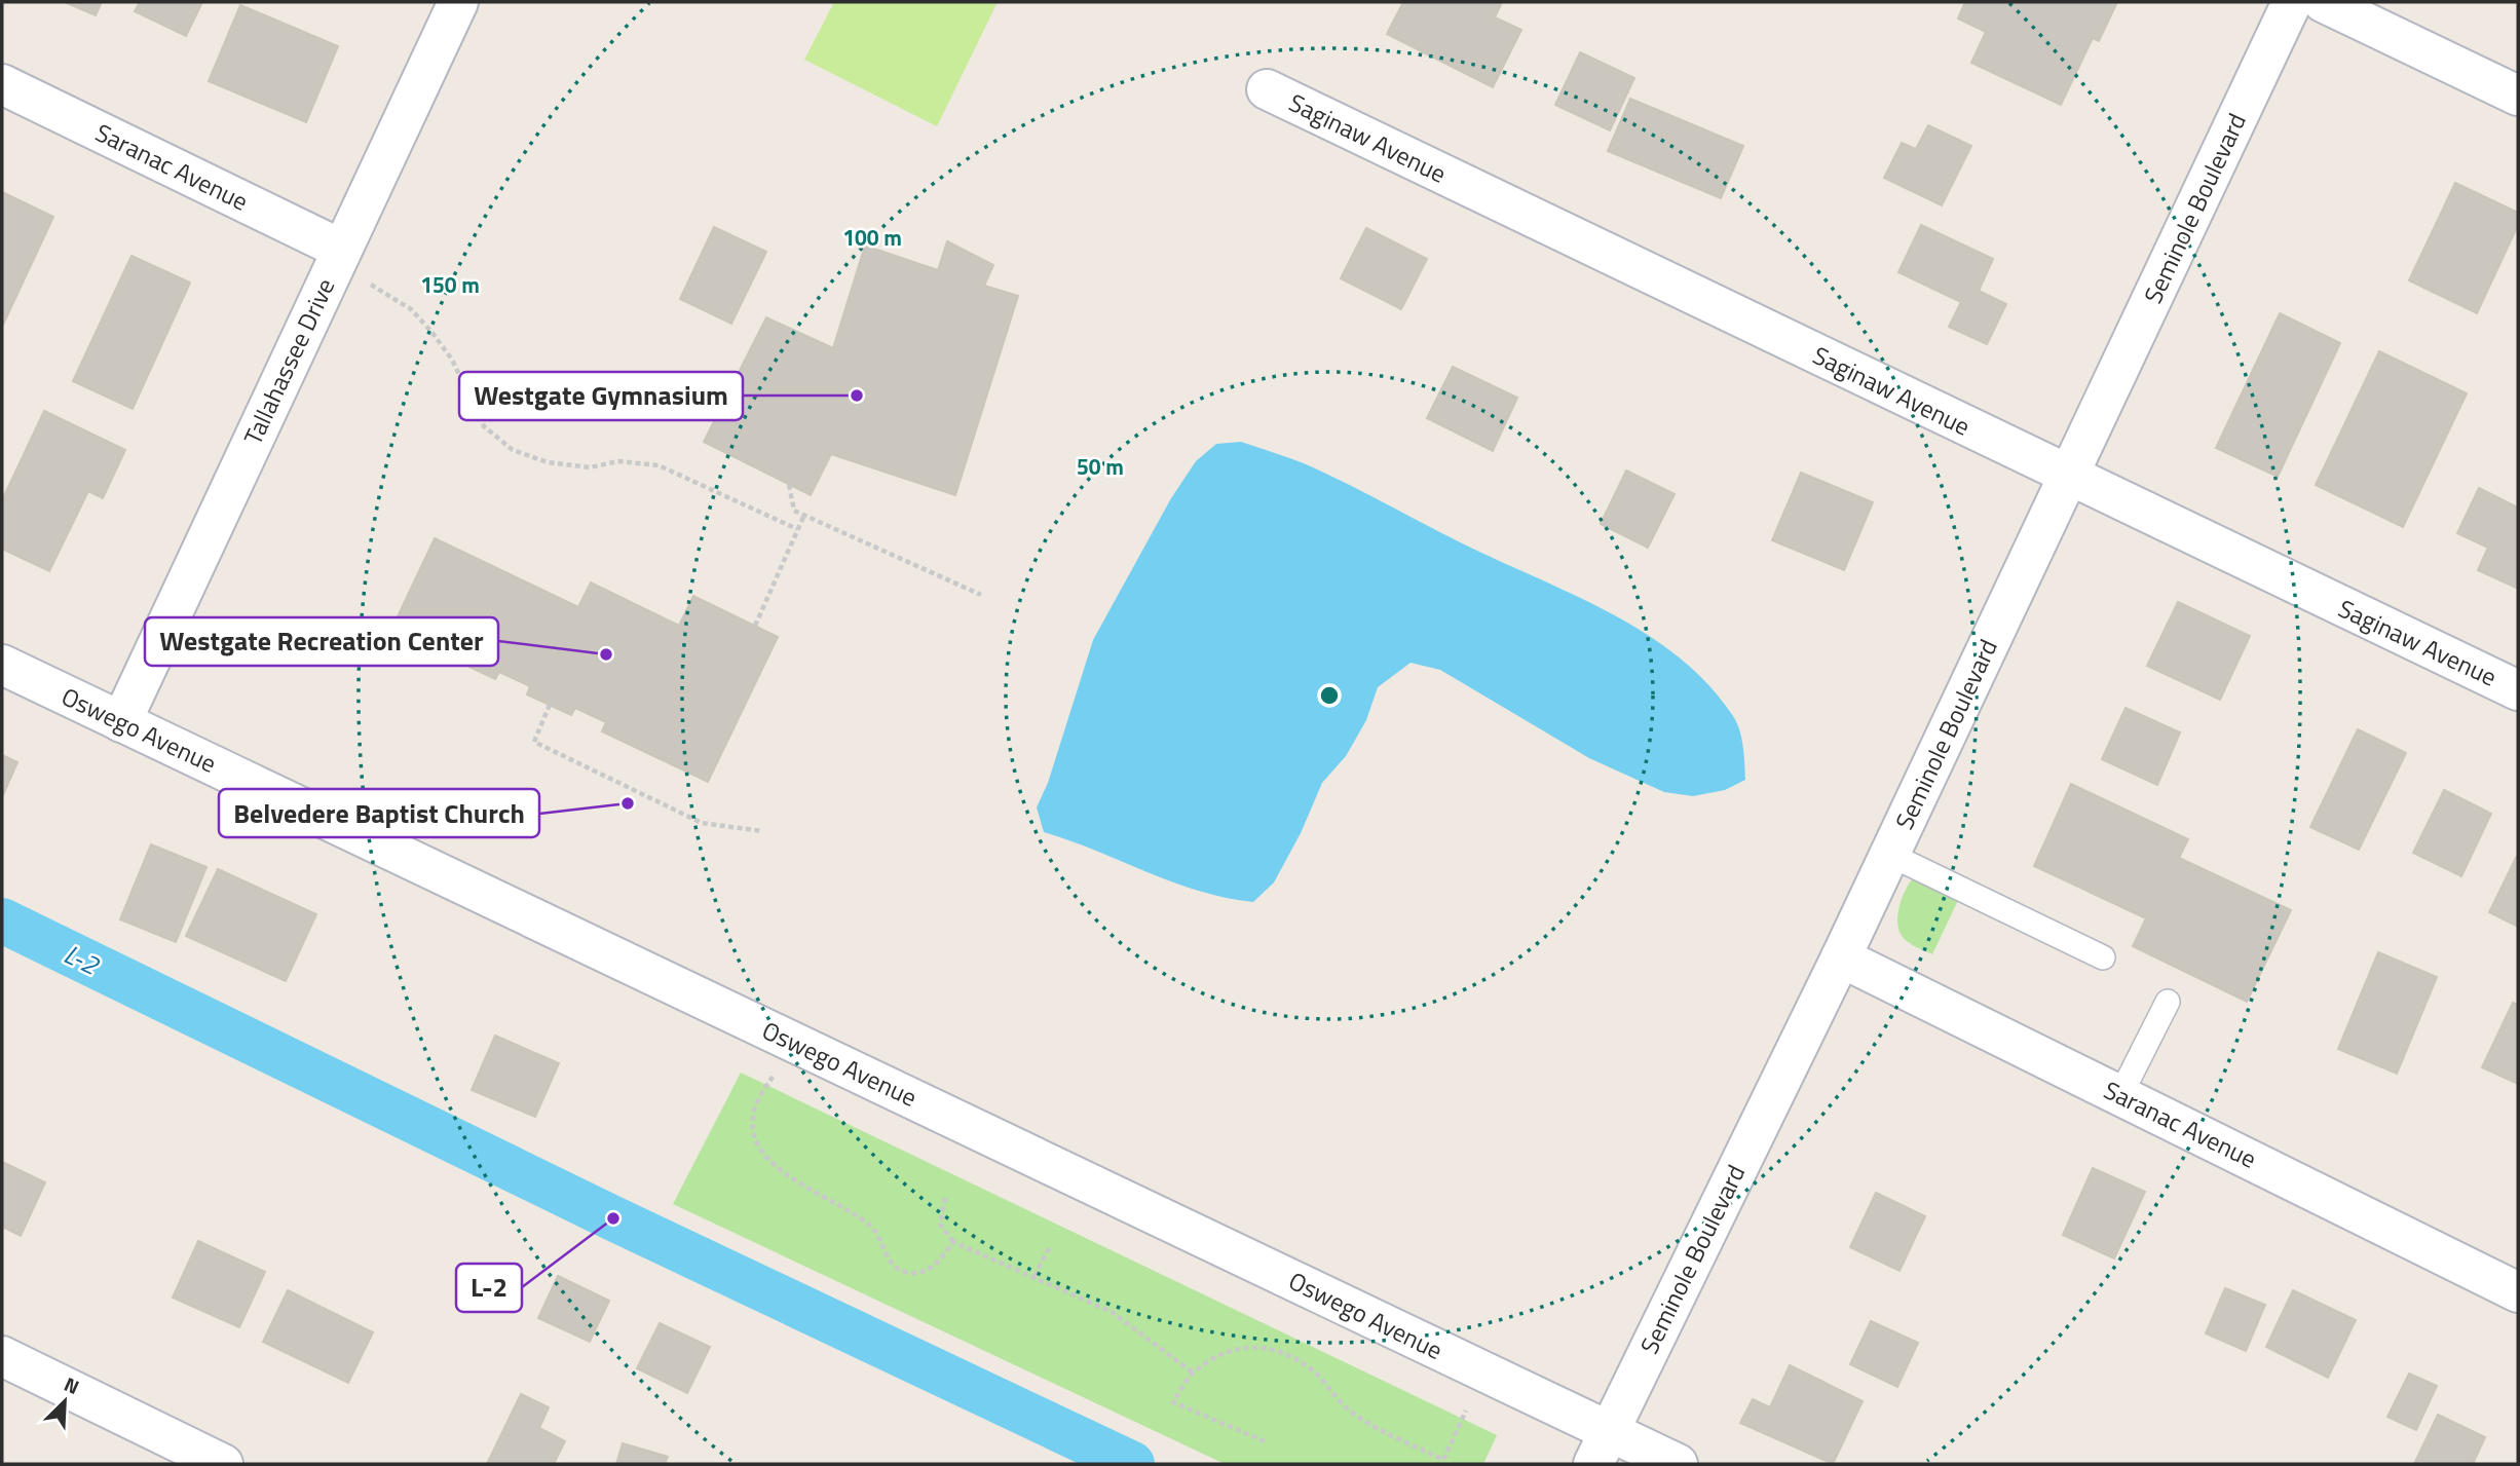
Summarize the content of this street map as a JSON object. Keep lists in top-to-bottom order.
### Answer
{
  "streets": {
    "street": [
      "Saginaw Avenue",
      "Saranac Avenue",
      "Seminole Boulevard",
      "Tallahassee Drive",
      "Oswego Avenue"
    ]
  },
  "crossings": [
    ["Saginaw Avenue", "Seminole Boulevard"],
    ["Saranac Avenue", "Seminole Boulevard"],
    ["Saranac Avenue", "Tallahassee Drive"],
    ["Seminole Boulevard", "Oswego Avenue"],
    ["Tallahassee Drive", "Oswego Avenue"]
  ],
  "water": ["L-2"],
  "places": [
    "Westgate Gymnasium",
    "Westgate Recreation Center",
    "Belvedere Baptist Church",
    "L-2"
  ],
  "north": "top right",
  "rings": ["100 m", "150 m", "50 m"]
}
